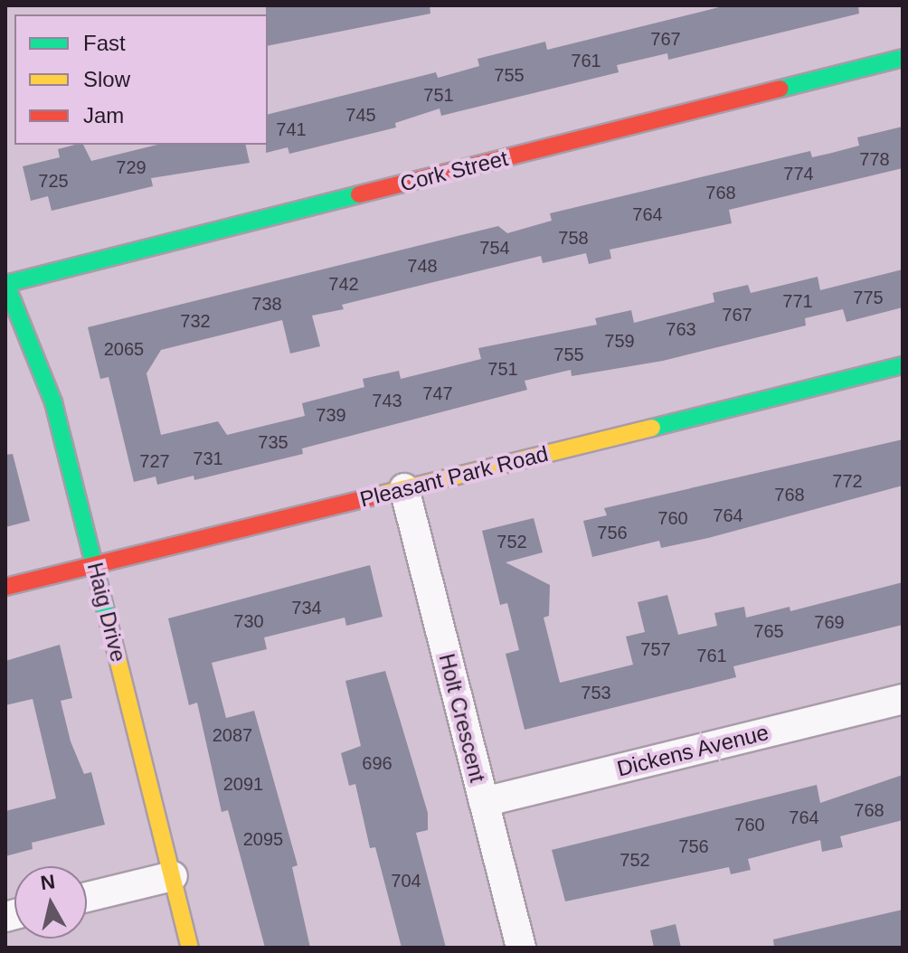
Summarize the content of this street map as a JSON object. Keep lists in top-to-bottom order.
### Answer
{
  "streets": {
    "street": [
      "Cork Street",
      "Pleasant Park Road",
      "Haig Drive",
      "Holt Crescent",
      "Dickens Avenue"
    ]
  },
  "crossings": [
    ["Cork Street", "Haig Drive"],
    ["Pleasant Park Road", "Haig Drive"],
    ["Pleasant Park Road", "Holt Crescent"],
    ["Holt Crescent", "Dickens Avenue"]
  ],
  "house_numbers": [
    "767",
    "761",
    "755",
    "751",
    "745",
    "741",
    "778",
    "729",
    "774",
    "725",
    "768",
    "764",
    "758",
    "754",
    "748",
    "742",
    "775",
    "771",
    "738",
    "767",
    "732",
    "763",
    "759",
    "2065",
    "755",
    "751",
    "747",
    "743",
    "739",
    "735",
    "731",
    "727",
    "772",
    "768",
    "764",
    "760",
    "756",
    "752",
    "734",
    "730",
    "769",
    "765",
    "757",
    "761",
    "753",
    "2087",
    "696",
    "2091",
    "768",
    "764",
    "760",
    "2095",
    "756",
    "752",
    "704"
  ],
  "legend": ["Fast", "Slow", "Jam"],
  "north": "top"
}
